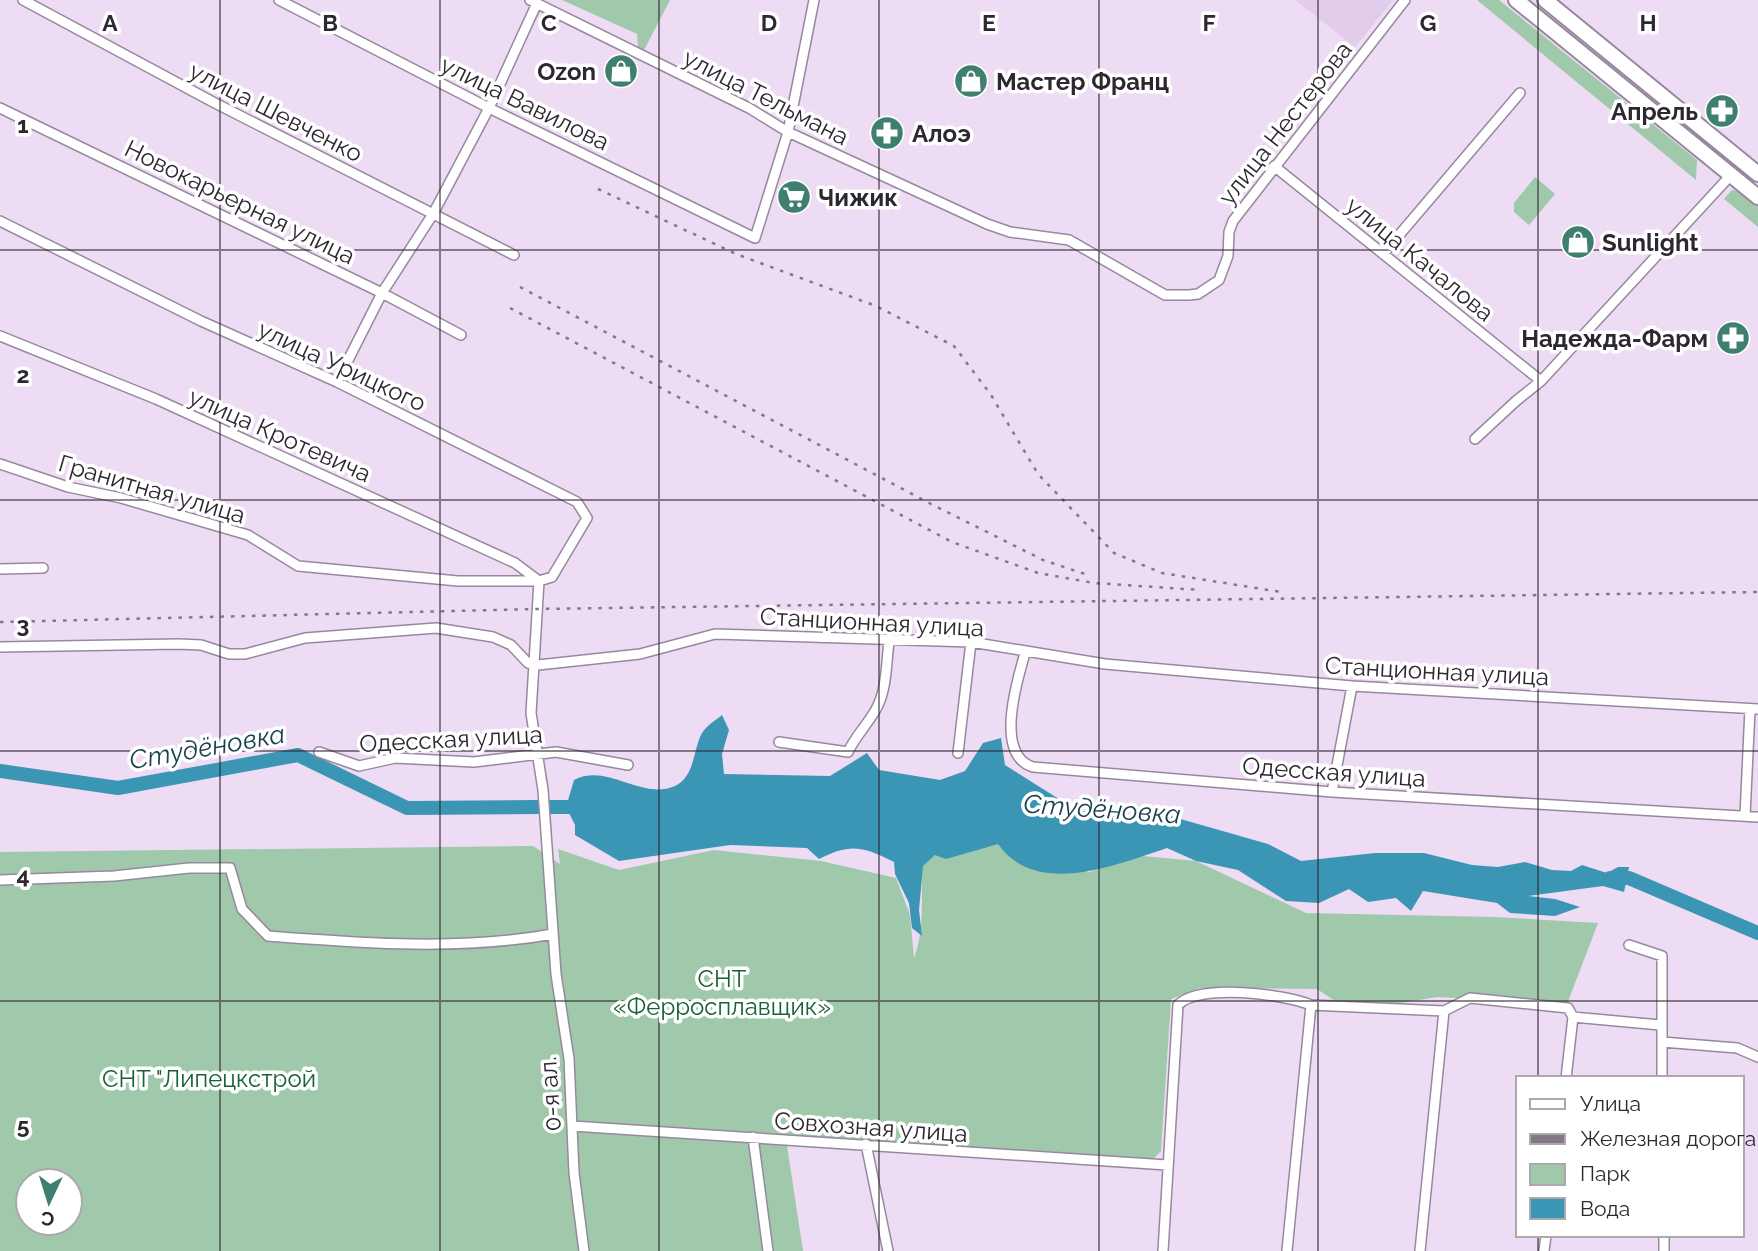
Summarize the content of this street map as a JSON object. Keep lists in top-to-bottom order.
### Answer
{
  "streets": {
    "street": [
      "улица Тельмана",
      "улица Вавилова",
      "улица Шевченко",
      "улица Нестерова",
      "Новокарьерная улица",
      "улица Качалова",
      "улица Урицкого",
      "улица Кротевича",
      "Гранитная улица",
      "Станционная улица",
      "Одесская улица",
      "0-я ал.",
      "Совхозная улица"
    ]
  },
  "crossings": [
    ["улица Тельмана", "улица Вавилова"],
    ["улица Тельмана", "улица Нестерова"],
    ["улица Нестерова", "улица Качалова"],
    ["улица Урицкого", "улица Кротевича"],
    ["улица Урицкого", "Гранитная улица"],
    ["улица Урицкого", "0-я ал."],
    ["улица Кротевича", "Гранитная улица"],
    ["улица Кротевича", "0-я ал."],
    ["Гранитная улица", "0-я ал."],
    ["Станционная улица", "Одесская улица"],
    ["Станционная улица", "0-я ал."],
    ["Одесская улица", "0-я ал."],
    ["0-я ал.", "Совхозная улица"]
  ],
  "water": ["Студёновка"],
  "parks": ["СНТ «Ферросплавщик»", "СНТ \"Липецкстрой"],
  "places": {
    "shop": ["Ozon", "Мастер Франц", "Sunlight"],
    "pharmacy": ["Апрель", "Алоэ", "Надежда-Фарм"],
    "supermarket": ["Чижик"]
  },
  "legend": [
    "Улица",
    "Железная дорога",
    "Парк",
    "Вода"
  ],
  "north": "bottom",
  "grid": {
    "columns": [
      "A",
      "B",
      "C",
      "D",
      "E",
      "F",
      "G",
      "H"
    ],
    "rows": [
      "1",
      "2",
      "3",
      "4",
      "5"
    ]
  }
}
